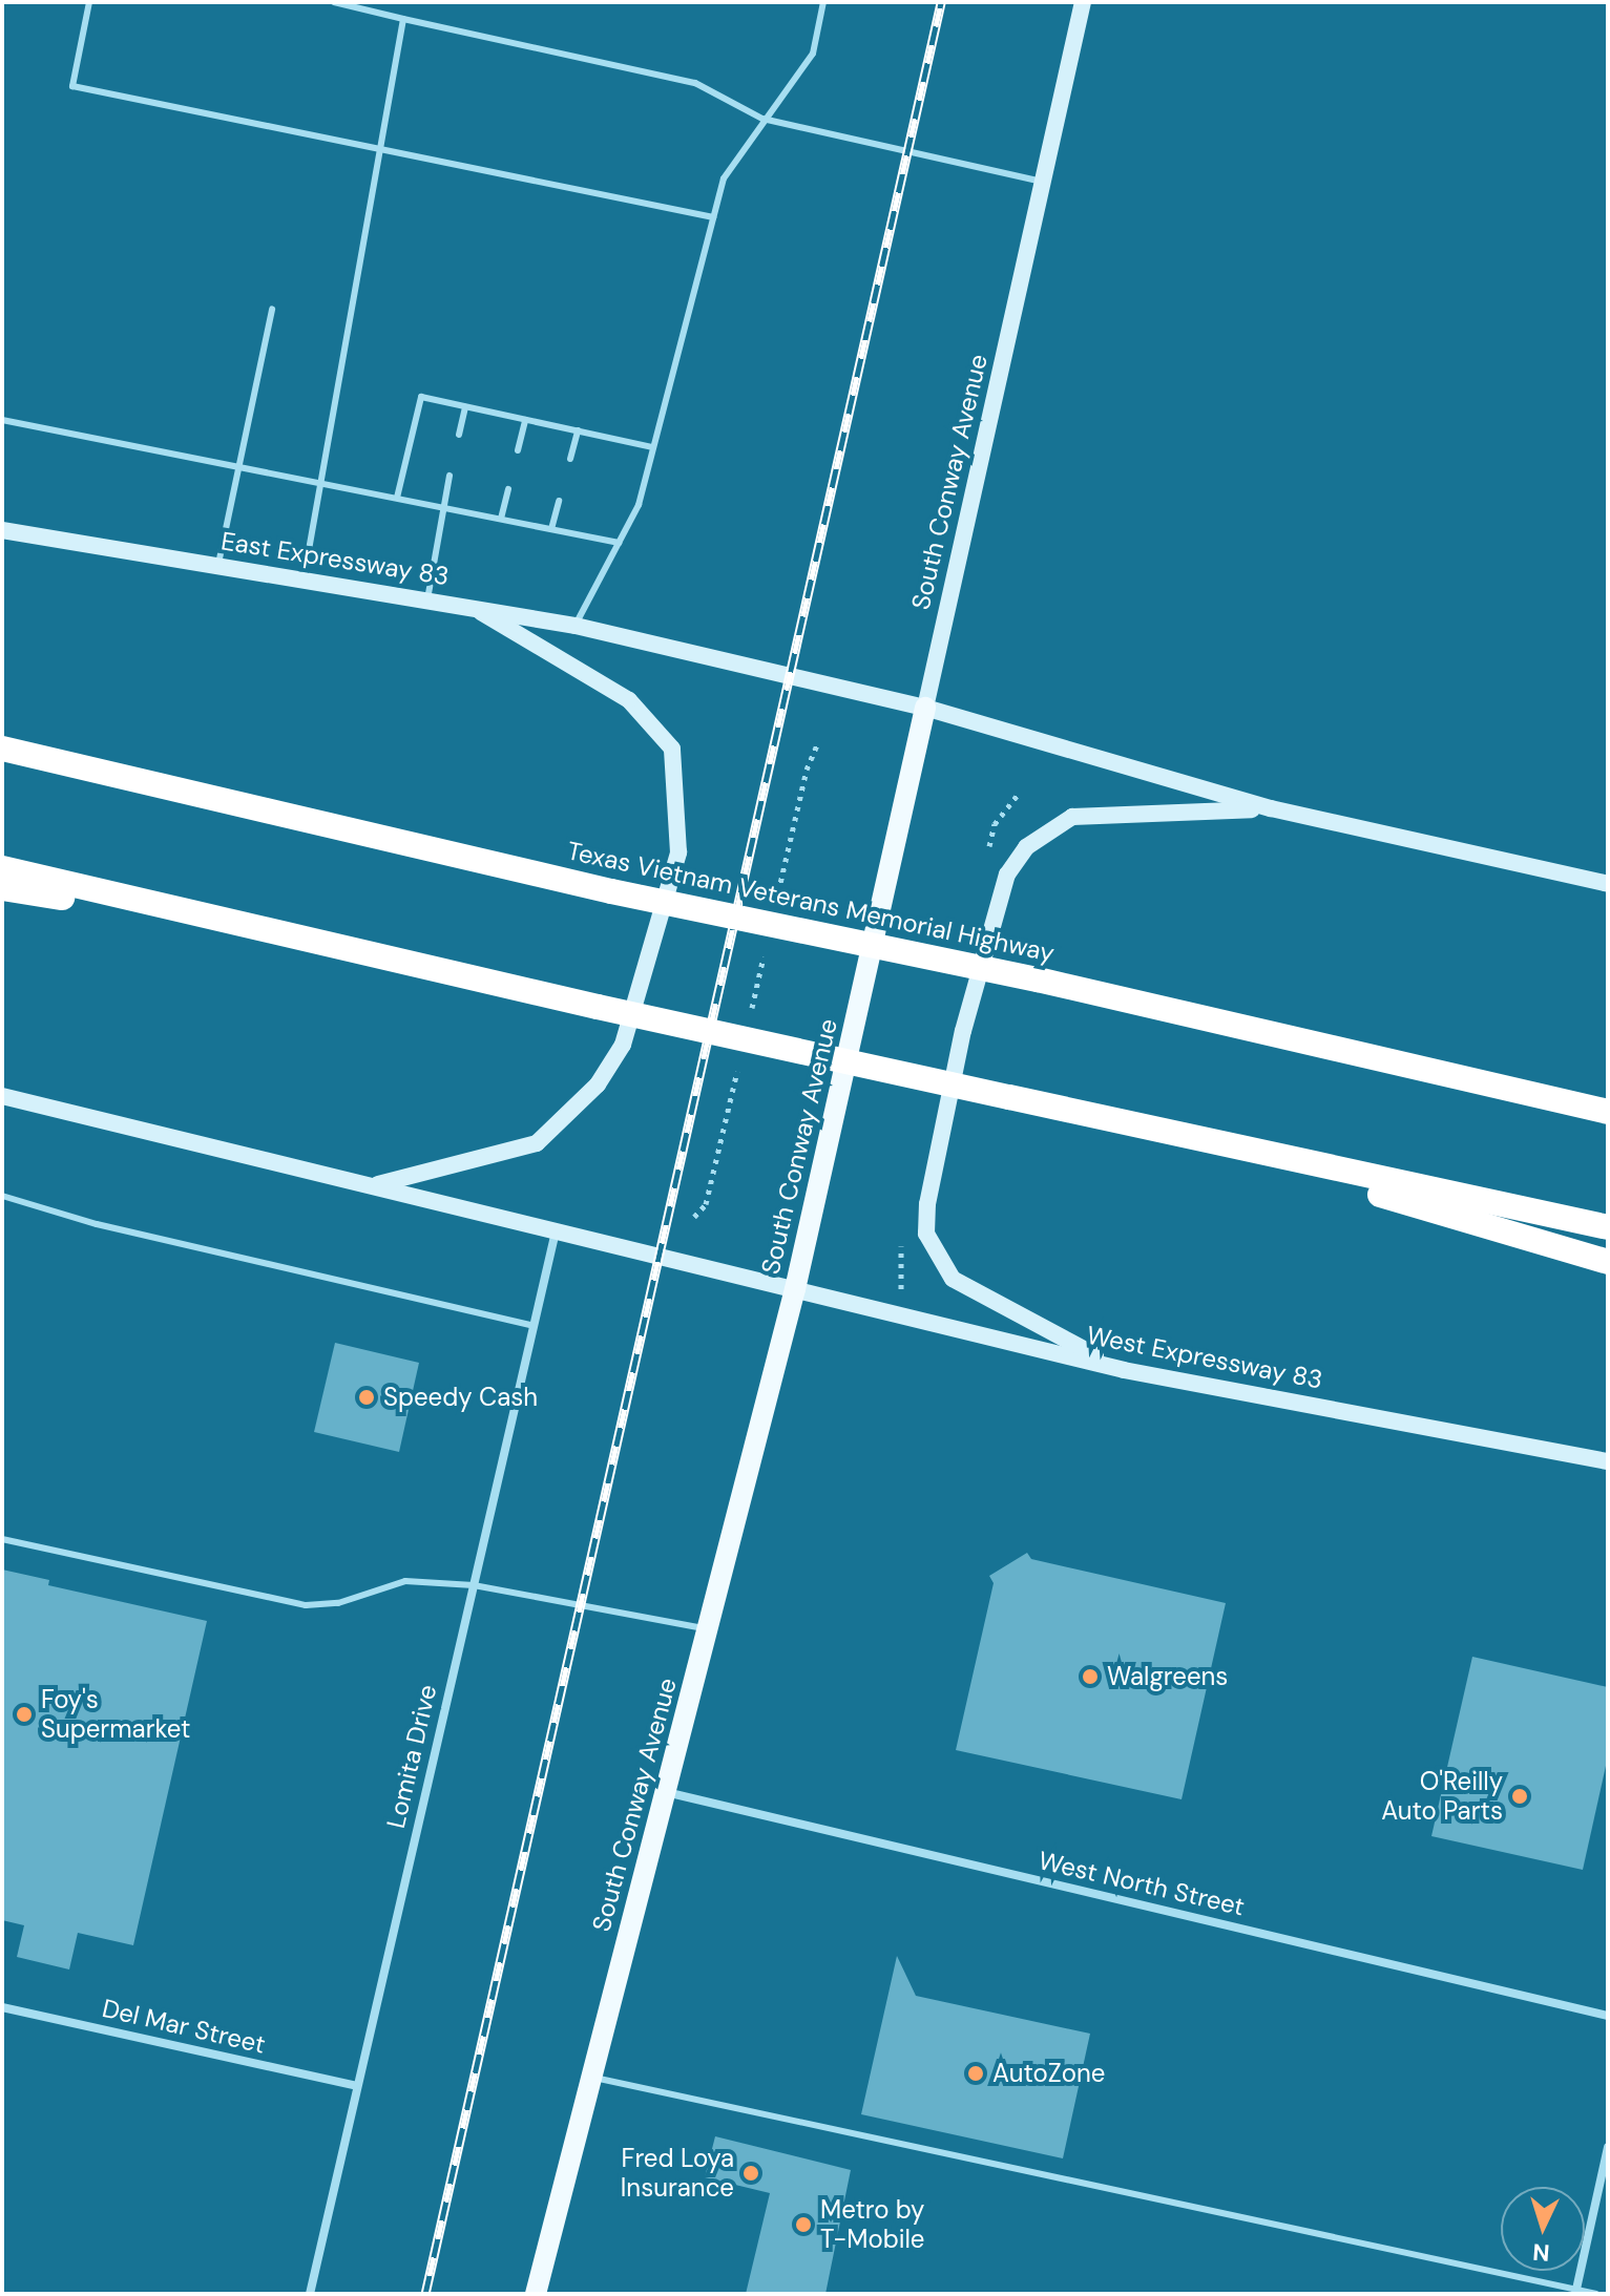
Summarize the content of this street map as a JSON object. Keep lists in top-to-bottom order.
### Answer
{
  "streets": {
    "highway": ["Texas Vietnam Veterans Memorial Highway"],
    "main road": ["South Conway Avenue", "East Expressway 83", "West Expressway 83"],
    "street": ["Lomita Drive", "West North Street", "Del Mar Street"]
  },
  "crossings": [
    ["South Conway Avenue", "East Expressway 83"],
    ["South Conway Avenue", "West Expressway 83"],
    ["South Conway Avenue", "West North Street"],
    ["West Expressway 83", "Lomita Drive"],
    ["Lomita Drive", "Del Mar Street"]
  ],
  "places": [
    "Speedy Cash",
    "Walgreens",
    "Foy's Supermarket",
    "O'Reilly Auto Parts",
    "AutoZone",
    "Fred Loya Insurance",
    "Metro by T-Mobile"
  ],
  "north": "bottom"
}
